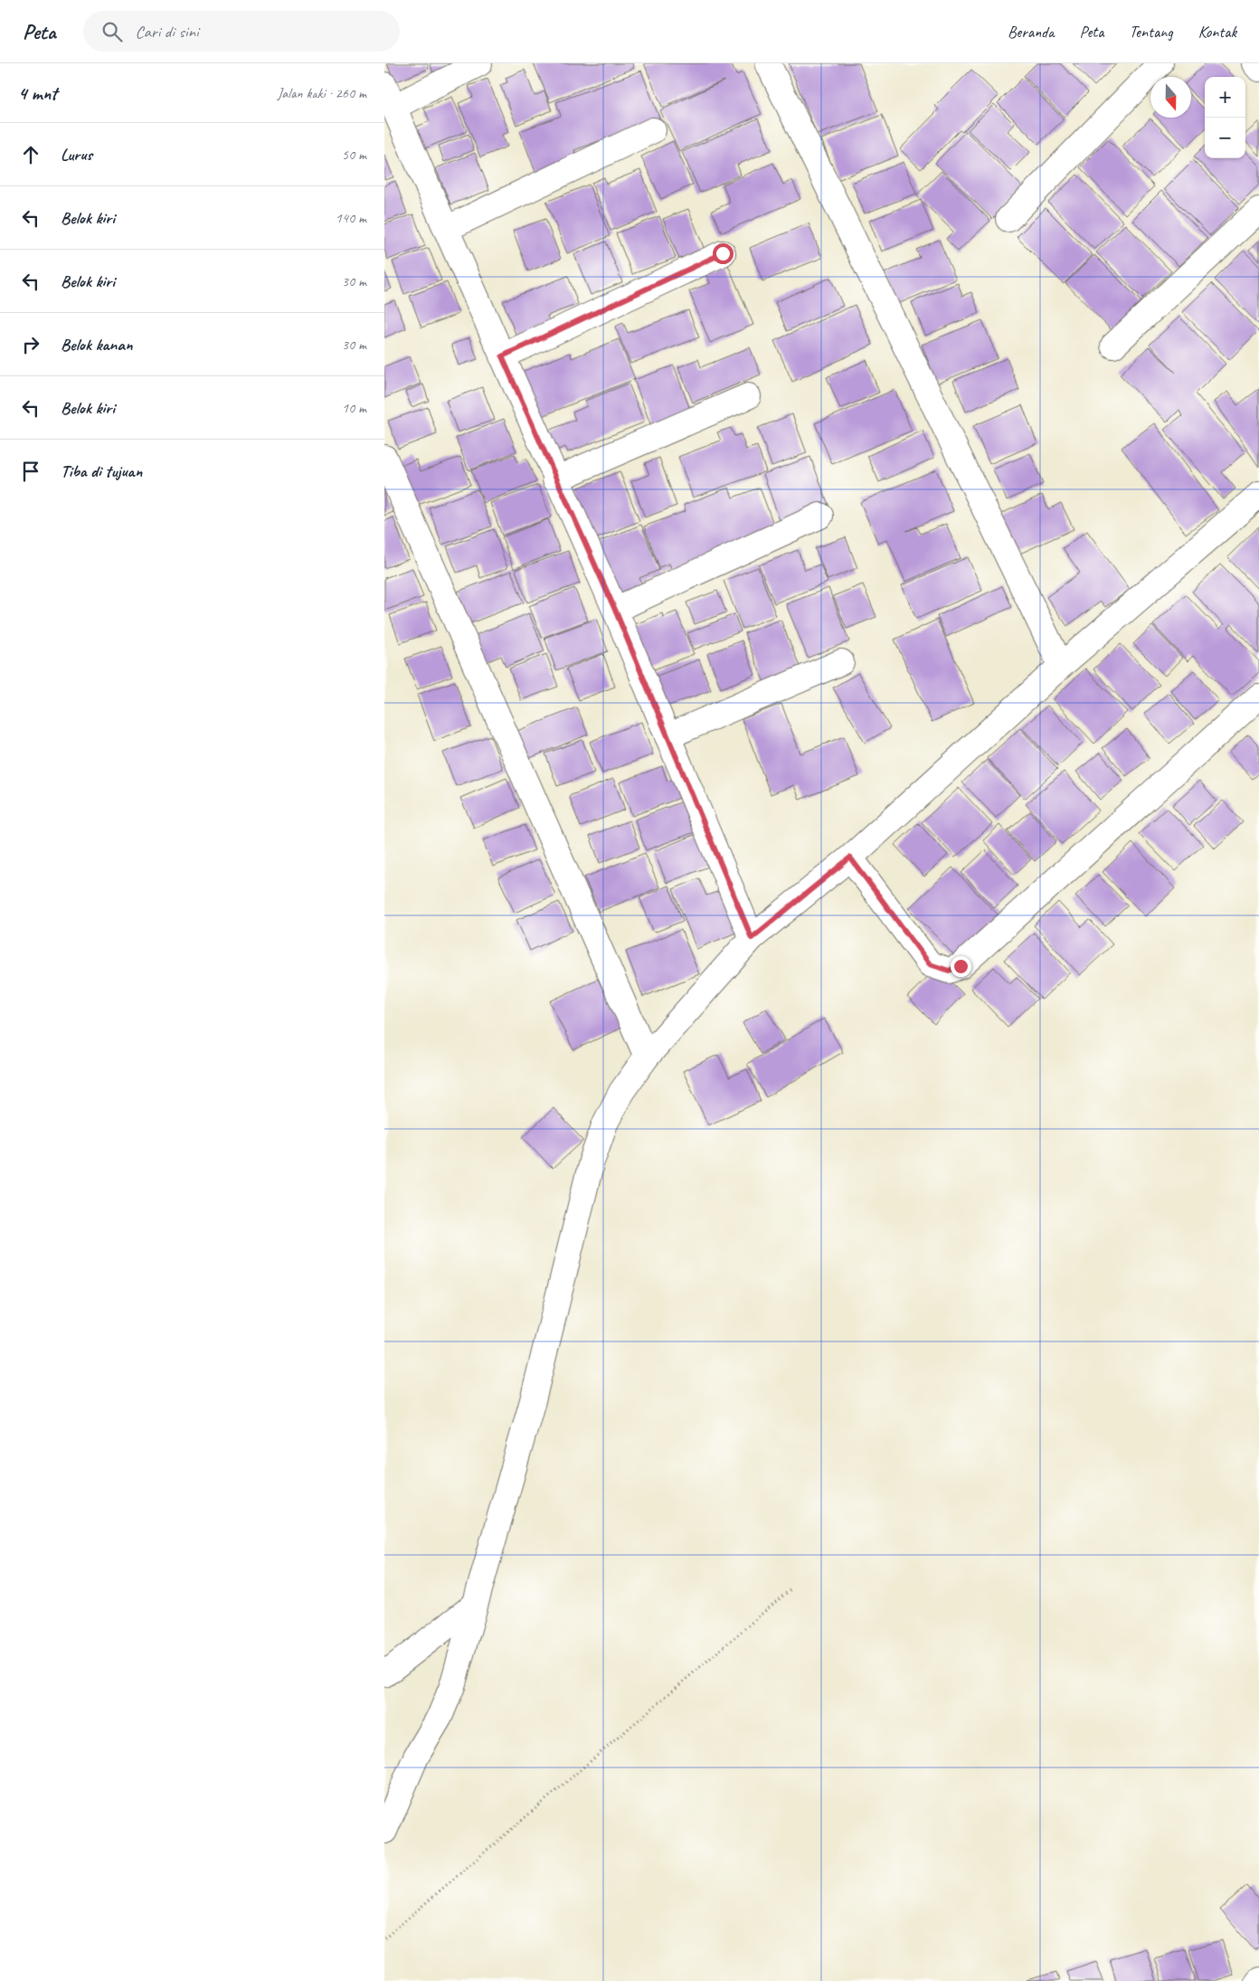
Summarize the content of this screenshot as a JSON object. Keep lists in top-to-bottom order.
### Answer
{
  "north": "bottom",
  "page": {
    "header": "Peta",
    "search": "Cari di sini",
    "nav": [
      "Beranda",
      "Peta",
      "Tentang",
      "Kontak"
    ],
    "heading": ["4 mnt", "Jalan kaki · 260 m"],
    "map_buttons": ["+", "−"],
    "list": [
      ["Lurus", "50 m"],
      ["Belok kiri", "140 m"],
      ["Belok kiri", "30 m"],
      ["Belok kanan", "30 m"],
      ["Belok kiri", "10 m"],
      "Tiba di tujuan"
    ]
  }
}
